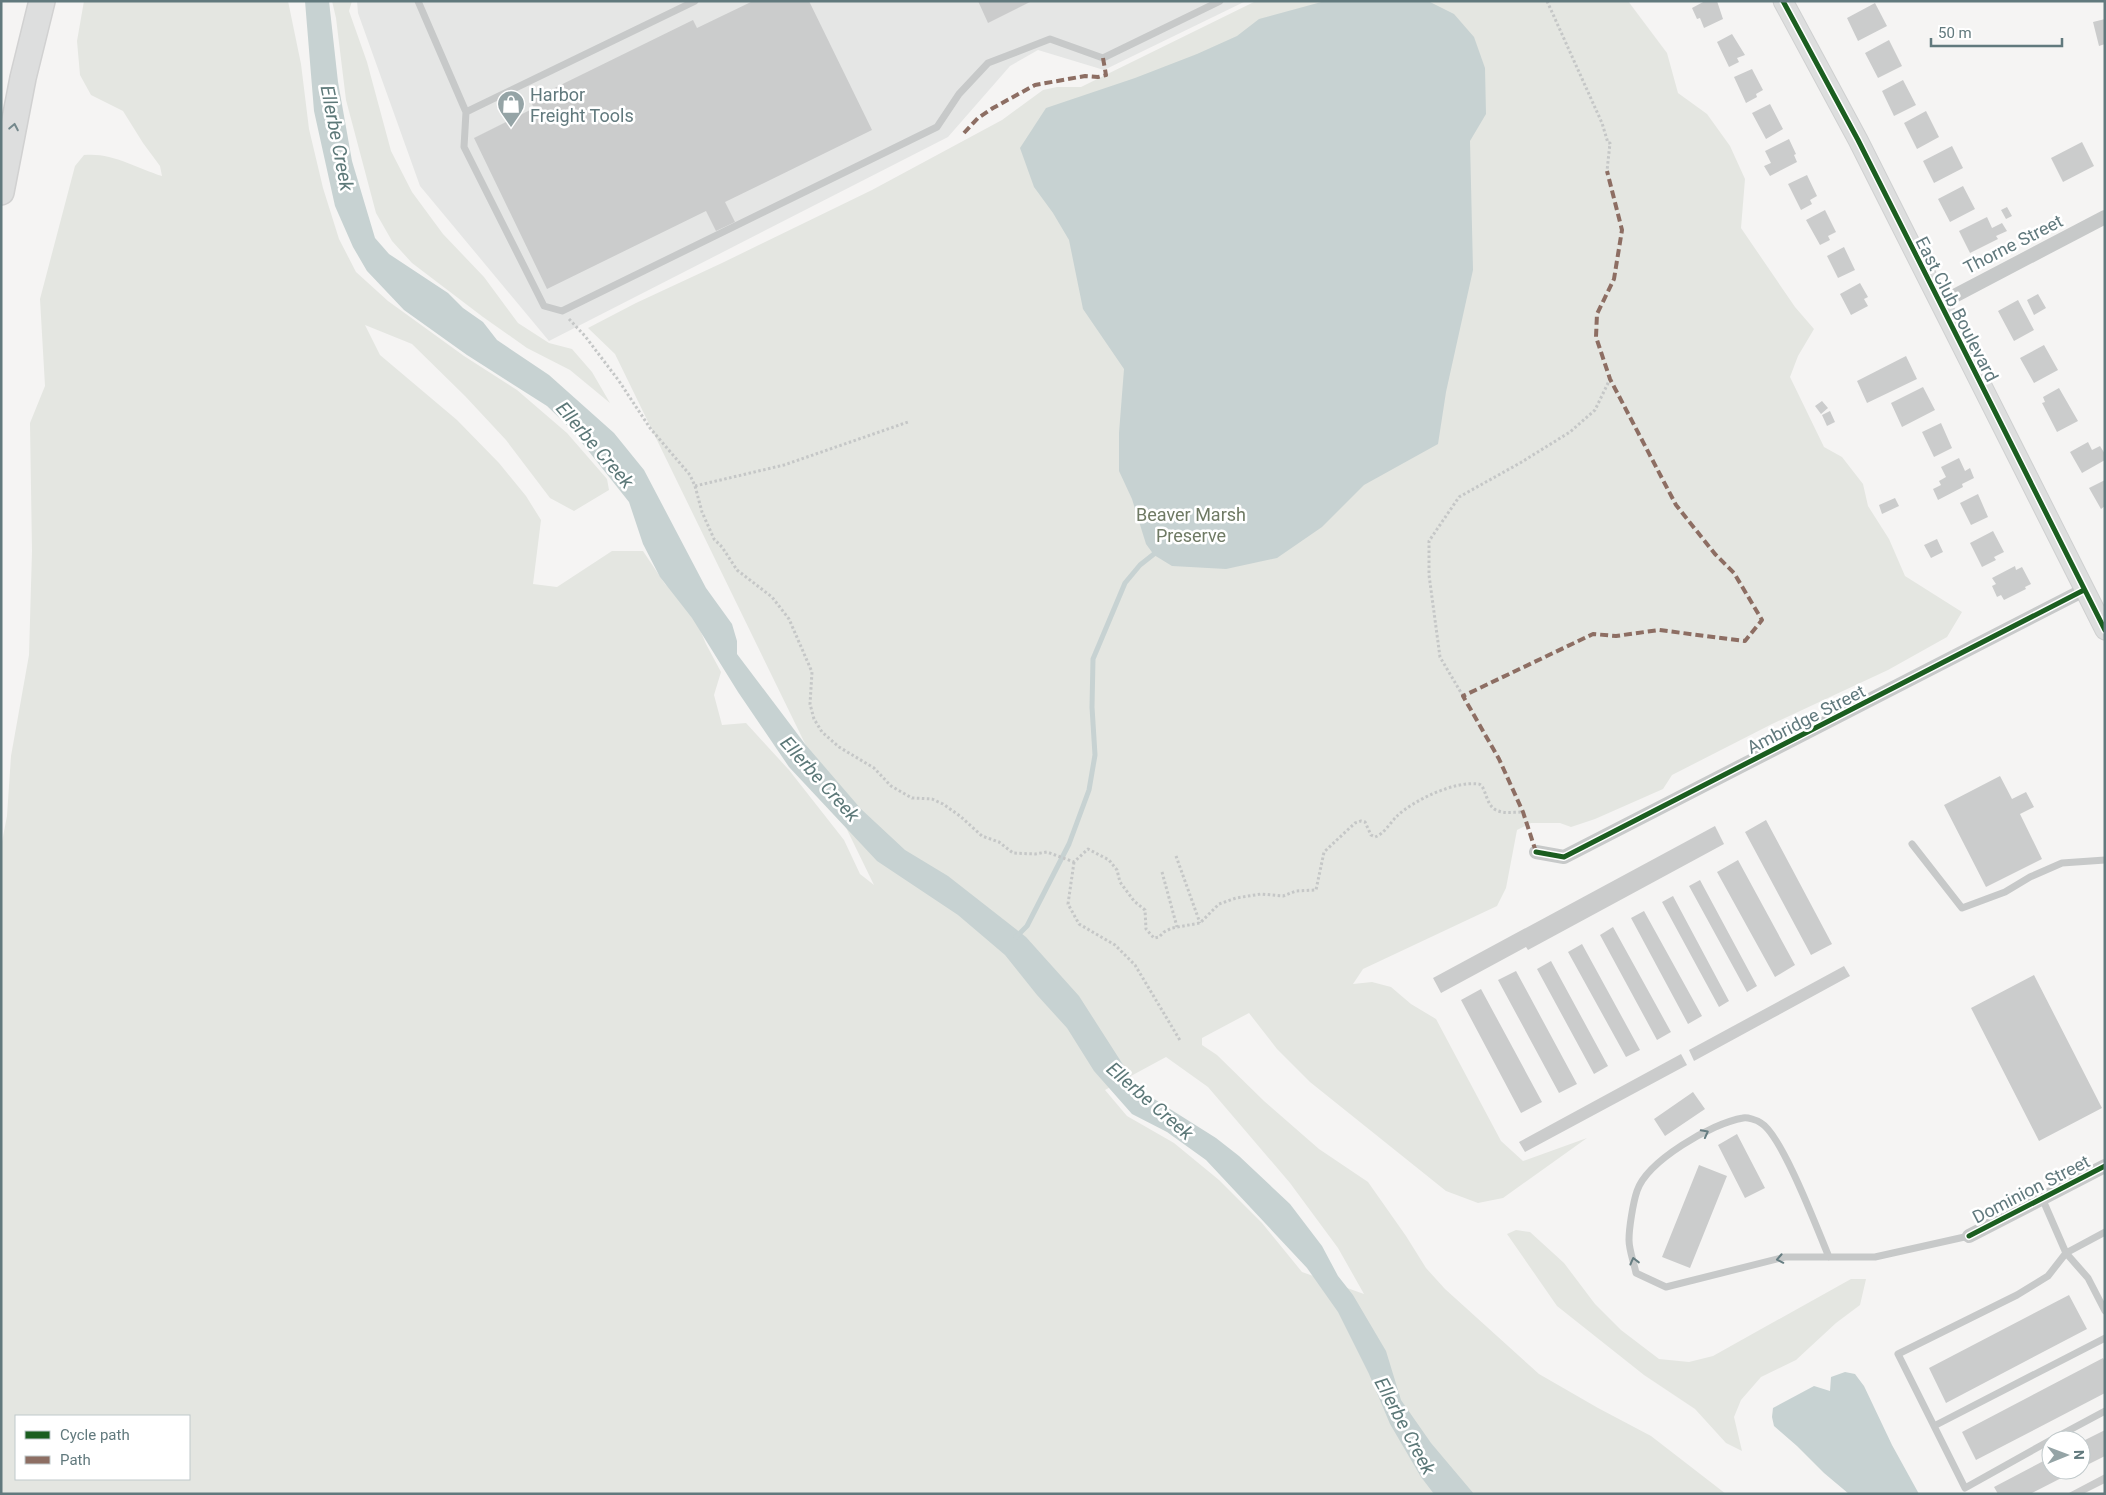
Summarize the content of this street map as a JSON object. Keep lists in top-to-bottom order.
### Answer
{
  "streets": {
    "street": [
      "Thorne Street",
      "East Club Boulevard",
      "Ambridge Street",
      "Dominion Street"
    ]
  },
  "crossings": [
    ["Thorne Street", "East Club Boulevard"],
    ["East Club Boulevard", "Ambridge Street"]
  ],
  "water": ["Ellerbe Creek"],
  "parks": ["Beaver Marsh Preserve"],
  "places": {
    "shop": ["Harbor Freight Tools"]
  },
  "legend": ["Cycle path", "Path"],
  "scale_bar": "50 m",
  "north": "right"
}
